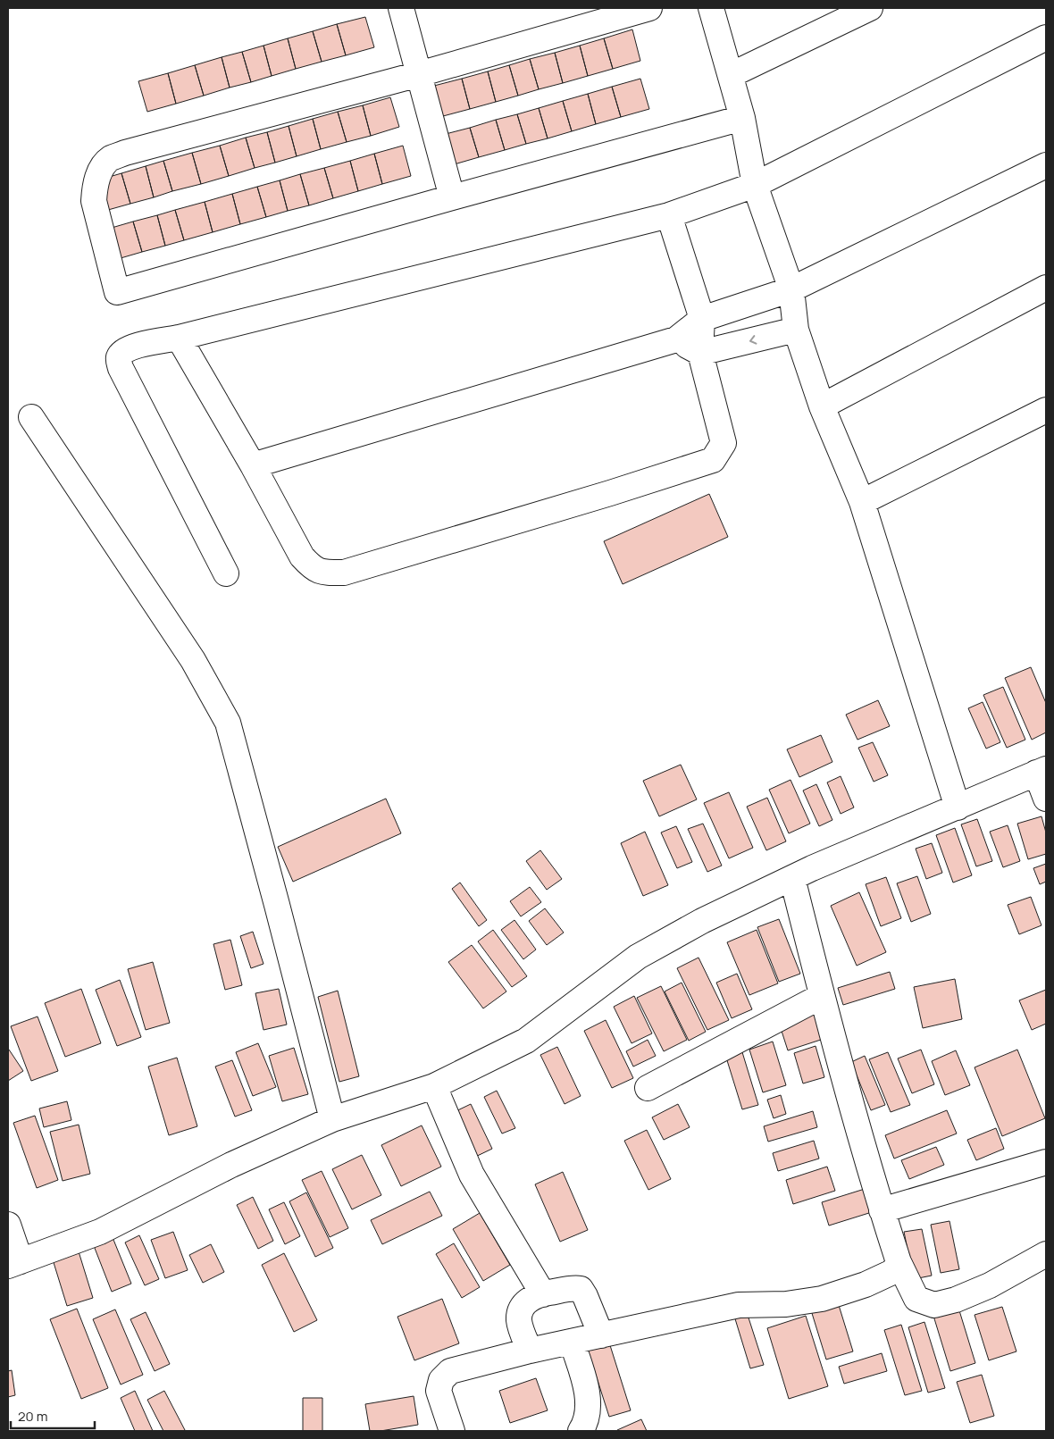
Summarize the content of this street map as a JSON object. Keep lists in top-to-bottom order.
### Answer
{
  "scale_bar": "20 m"
}
